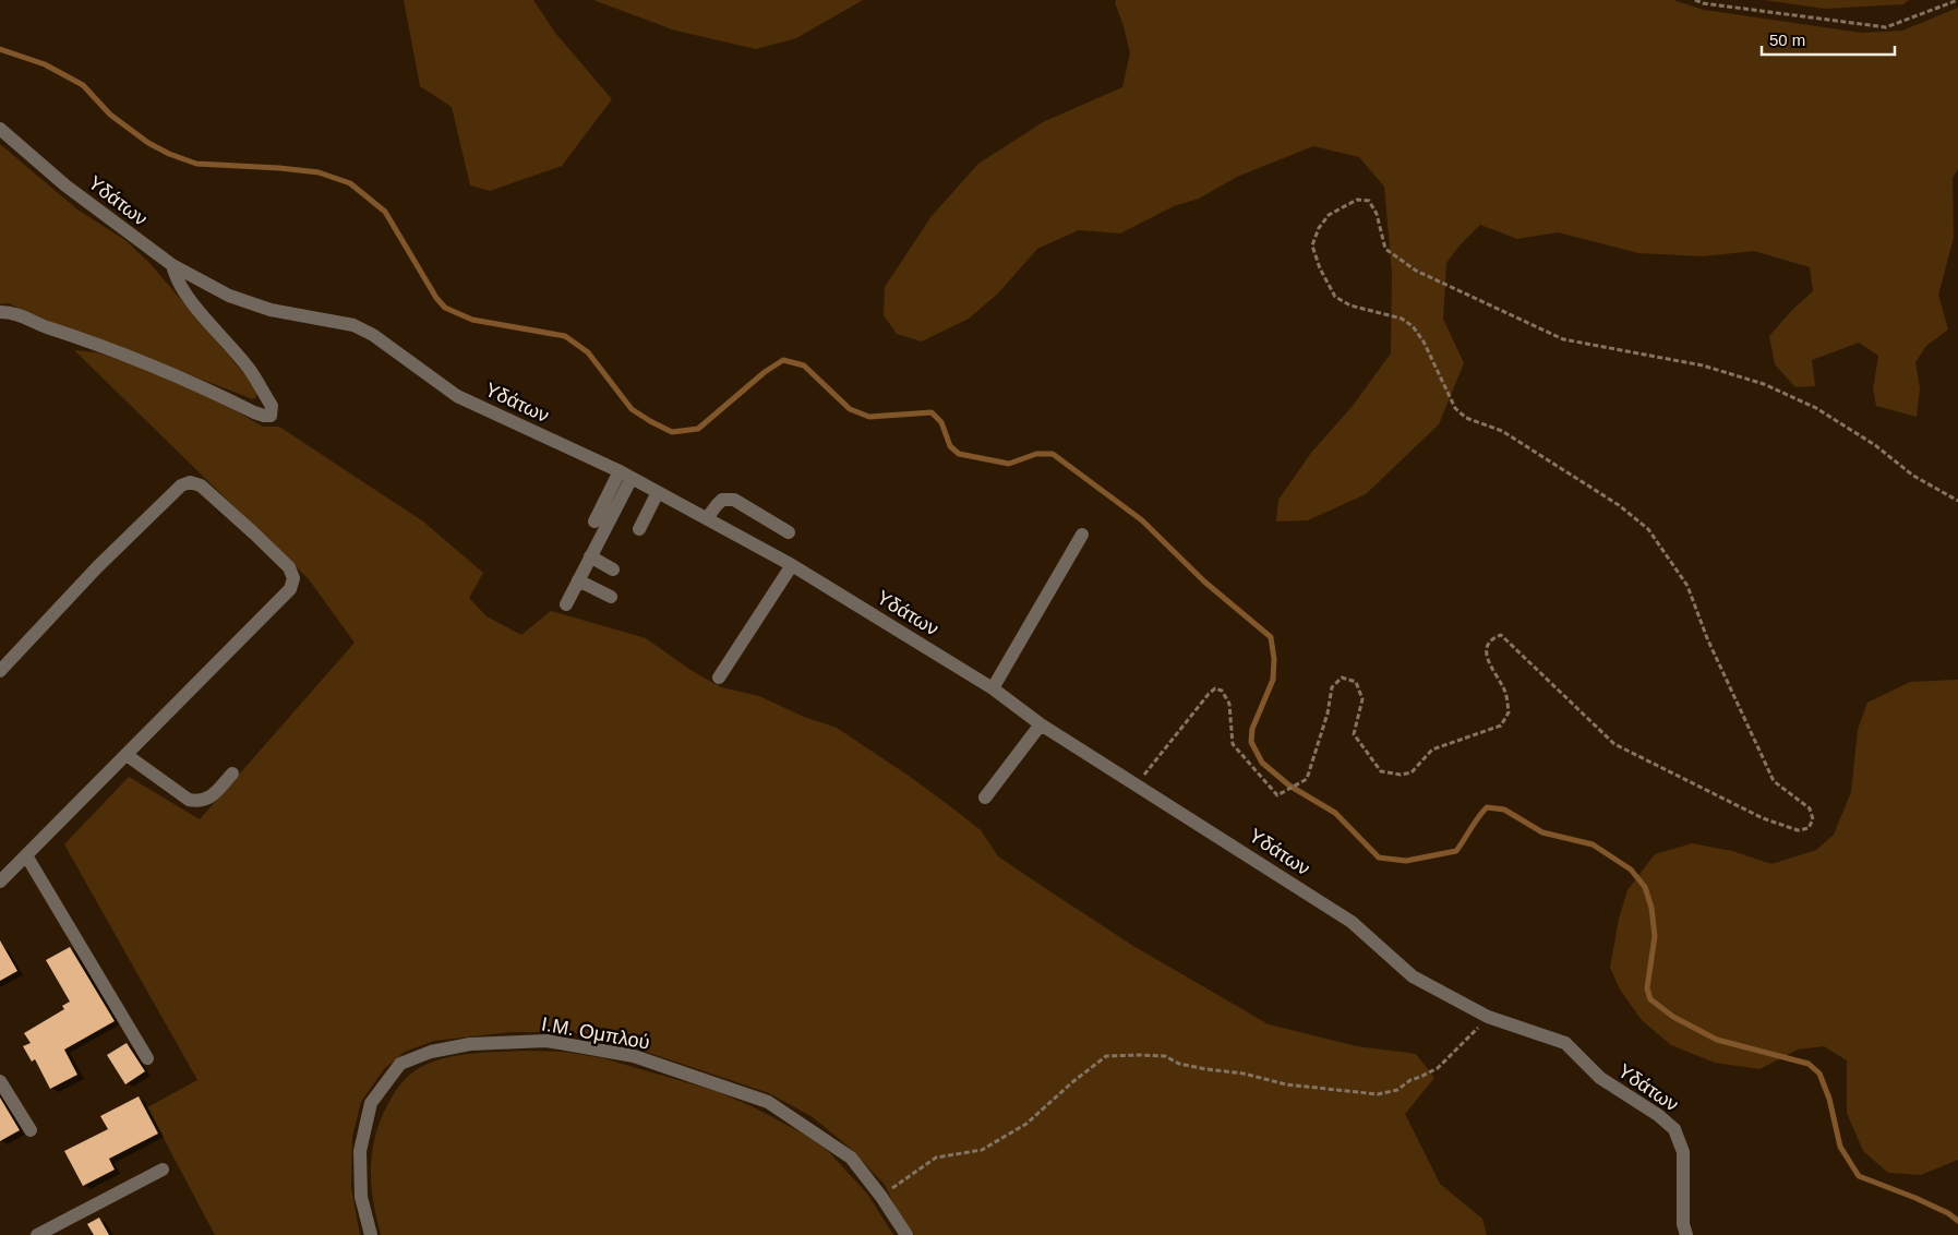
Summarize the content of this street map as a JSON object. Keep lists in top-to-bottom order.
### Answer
{
  "streets": {
    "street": ["Υδάτων", "Ι.Μ. Ομπλού"]
  },
  "scale_bar": "50 m"
}
